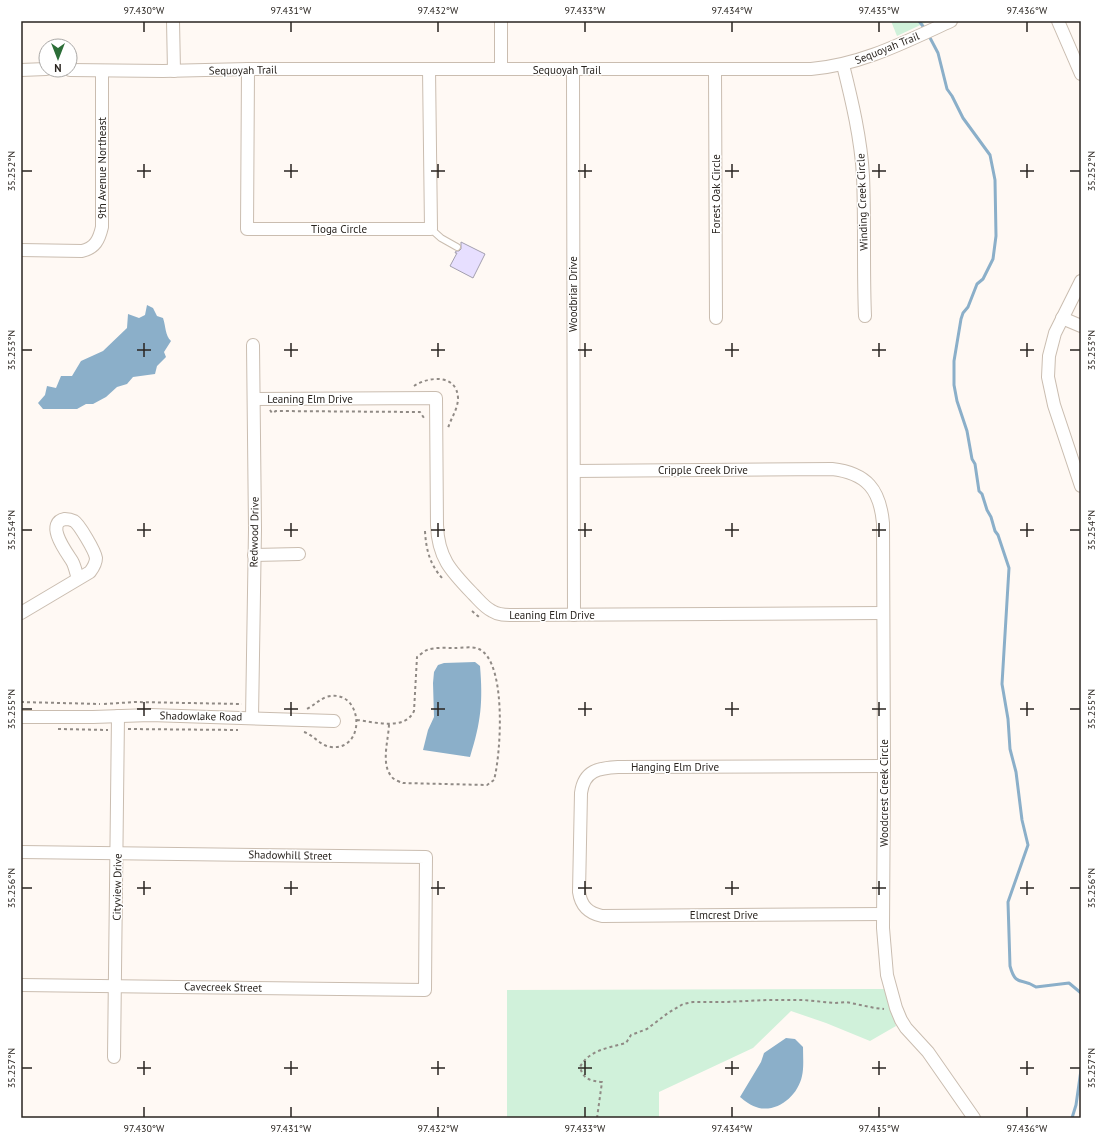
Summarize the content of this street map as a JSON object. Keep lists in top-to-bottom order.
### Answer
{
  "streets": {
    "street": [
      "Sequoyah Trail",
      "9th Avenue Northeast",
      "Forest Oak Circle",
      "Winding Creek Circle",
      "Tioga Circle",
      "Woodbriar Drive",
      "Leaning Elm Drive",
      "Cripple Creek Drive",
      "Redwood Drive",
      "Shadowlake Road",
      "Hanging Elm Drive",
      "Woodcrest Creek Circle",
      "Shadowhill Street",
      "Cityview Drive",
      "Elmcrest Drive",
      "Cavecreek Street"
    ]
  },
  "crossings": [
    ["Sequoyah Trail", "9th Avenue Northeast"],
    ["Sequoyah Trail", "Forest Oak Circle"],
    ["Sequoyah Trail", "Winding Creek Circle"],
    ["Sequoyah Trail", "Tioga Circle"],
    ["Sequoyah Trail", "Woodbriar Drive"],
    ["Woodbriar Drive", "Leaning Elm Drive"],
    ["Woodbriar Drive", "Cripple Creek Drive"],
    ["Leaning Elm Drive", "Redwood Drive"],
    ["Leaning Elm Drive", "Woodcrest Creek Circle"],
    ["Cripple Creek Drive", "Woodcrest Creek Circle"],
    ["Redwood Drive", "Shadowlake Road"],
    ["Shadowlake Road", "Cityview Drive"],
    ["Hanging Elm Drive", "Woodcrest Creek Circle"],
    ["Hanging Elm Drive", "Elmcrest Drive"],
    ["Woodcrest Creek Circle", "Elmcrest Drive"],
    ["Shadowhill Street", "Cityview Drive"],
    ["Shadowhill Street", "Cavecreek Street"],
    ["Cityview Drive", "Cavecreek Street"]
  ],
  "north": "bottom",
  "coordinates": [
    "97.430°W",
    "97.431°W",
    "97.432°W",
    "97.433°W",
    "97.434°W",
    "97.435°W",
    "97.436°W",
    "35.252°N",
    "35.253°N",
    "35.254°N",
    "35.255°N",
    "35.256°N",
    "35.257°N"
  ]
}
